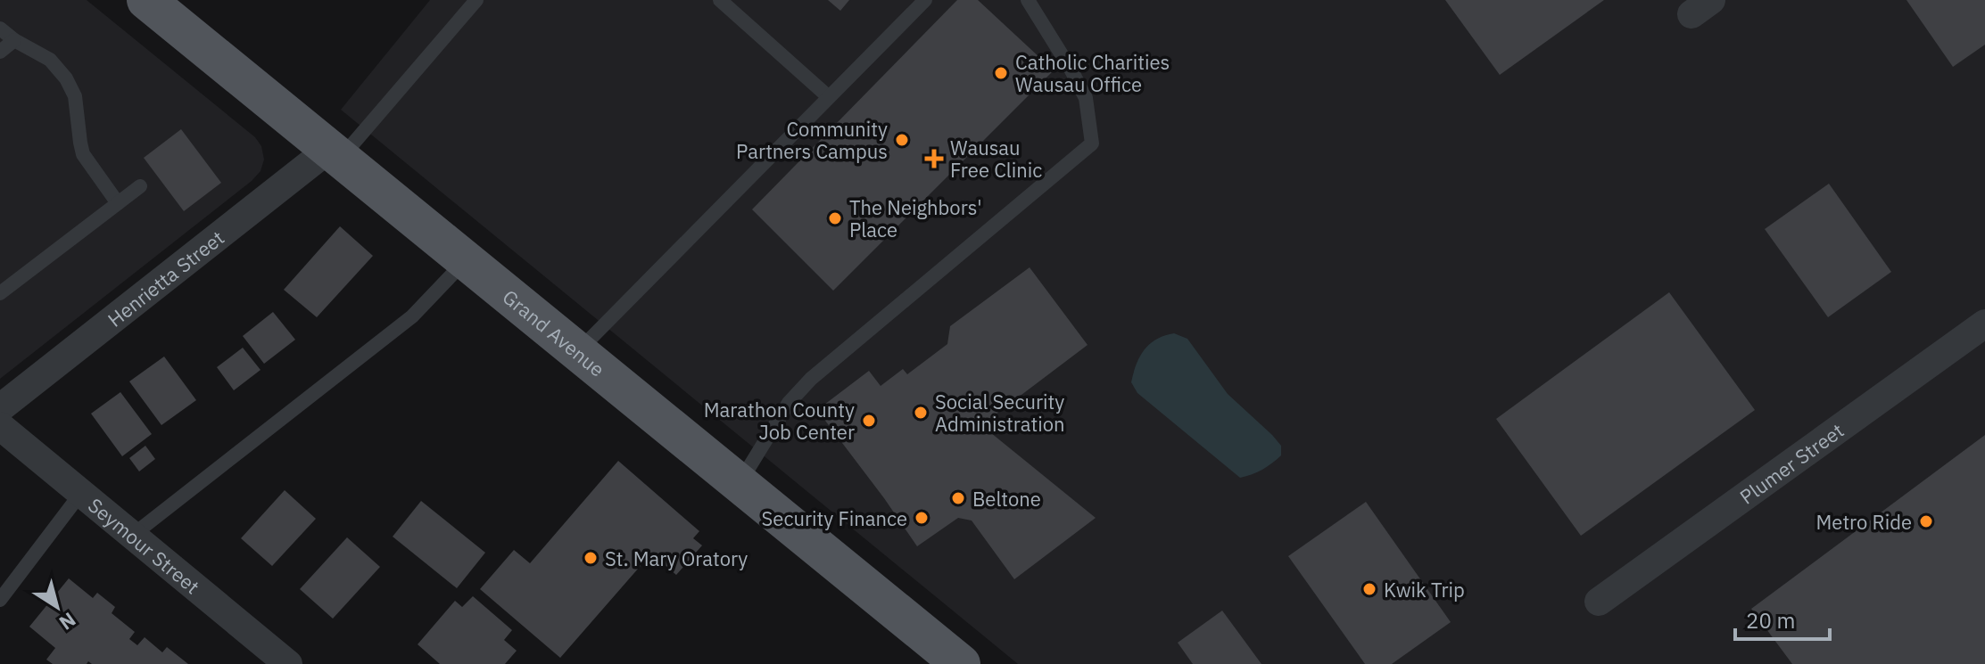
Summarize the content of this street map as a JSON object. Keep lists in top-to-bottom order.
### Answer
{
  "streets": {
    "main road": ["Grand Avenue"],
    "street": ["Henrietta Street", "Plumer Street", "Seymour Street"]
  },
  "crossings": [
    ["Henrietta Street", "Grand Avenue"]
  ],
  "places": {
    "other": [
      "Catholic Charities Wausau Office",
      "Community Partners Campus",
      "The Neighbors' Place",
      "Social Security Administration",
      "Marathon County Job Center",
      "Beltone",
      "Security Finance",
      "Metro Ride",
      "St. Mary Oratory",
      "Kwik Trip"
    ],
    "health": ["Wausau Free Clinic"]
  },
  "scale_bar": "20 m",
  "north": "bottom right"
}
